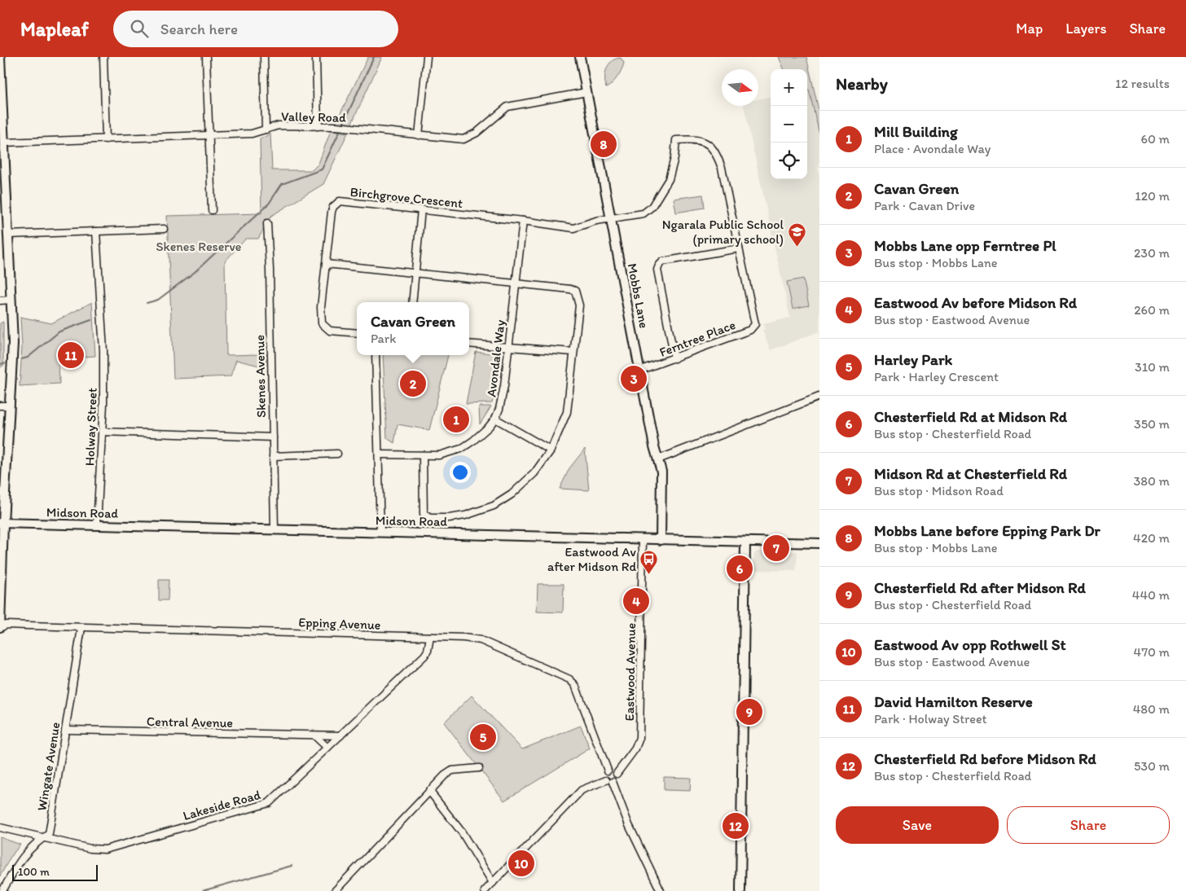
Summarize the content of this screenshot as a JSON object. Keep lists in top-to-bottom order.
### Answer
{
  "streets": {
    "street": [
      "Valley Road",
      "Birchgrove Crescent",
      "Mobbs Lane",
      "Ferntree Place",
      "Avondale Way",
      "Skenes Avenue",
      "Holway Street",
      "Midson Road",
      "Epping Avenue",
      "Eastwood Avenue",
      "Central Avenue",
      "Wingate Avenue",
      "Lakeside Road"
    ]
  },
  "crossings": [
    ["Valley Road", "Mobbs Lane"],
    ["Birchgrove Crescent", "Mobbs Lane"],
    ["Birchgrove Crescent", "Ferntree Place"],
    ["Birchgrove Crescent", "Avondale Way"],
    ["Mobbs Lane", "Ferntree Place"],
    ["Mobbs Lane", "Midson Road"],
    ["Skenes Avenue", "Midson Road"],
    ["Holway Street", "Midson Road"],
    ["Midson Road", "Eastwood Avenue"],
    ["Epping Avenue", "Eastwood Avenue"],
    ["Epping Avenue", "Wingate Avenue"],
    ["Epping Avenue", "Lakeside Road"],
    ["Central Avenue", "Wingate Avenue"],
    ["Central Avenue", "Lakeside Road"],
    ["Wingate Avenue", "Lakeside Road"]
  ],
  "parks": ["Skenes Reserve"],
  "places": {
    "school or university": ["Ngarala Public School (primary school)"],
    "bus stop": ["Eastwood Av after Midson Rd"]
  },
  "scale_bar": "100 m",
  "north": "right",
  "page": {
    "header": "Mapleaf",
    "search": "Search here",
    "nav": ["Map", "Layers", "Share"],
    "heading": ["Nearby", "12 results"],
    "map_buttons": ["+", "−"],
    "list": [
      {
        "mark": "1",
        "name": "Mill Building",
        "note": "Place · Avondale Way",
        "value": "60 m"
      },
      {
        "mark": "2",
        "name": "Cavan Green",
        "note": "Park · Cavan Drive",
        "value": "120 m"
      },
      {
        "mark": "3",
        "name": "Mobbs Lane opp Ferntree Pl",
        "note": "Bus stop · Mobbs Lane",
        "value": "230 m"
      },
      {
        "mark": "4",
        "name": "Eastwood Av before Midson Rd",
        "note": "Bus stop · Eastwood Avenue",
        "value": "260 m"
      },
      {
        "mark": "5",
        "name": "Harley Park",
        "note": "Park · Harley Crescent",
        "value": "310 m"
      },
      {
        "mark": "6",
        "name": "Chesterfield Rd at Midson Rd",
        "note": "Bus stop · Chesterfield Road",
        "value": "350 m"
      },
      {
        "mark": "7",
        "name": "Midson Rd at Chesterfield Rd",
        "note": "Bus stop · Midson Road",
        "value": "380 m"
      },
      {
        "mark": "8",
        "name": "Mobbs Lane before Epping Park Dr",
        "note": "Bus stop · Mobbs Lane",
        "value": "420 m"
      },
      {
        "mark": "9",
        "name": "Chesterfield Rd after Midson Rd",
        "note": "Bus stop · Chesterfield Road",
        "value": "440 m"
      },
      {
        "mark": "10",
        "name": "Eastwood Av opp Rothwell St",
        "note": "Bus stop · Eastwood Avenue",
        "value": "470 m"
      },
      {
        "mark": "11",
        "name": "David Hamilton Reserve",
        "note": "Park · Holway Street",
        "value": "480 m"
      },
      {
        "mark": "12",
        "name": "Chesterfield Rd before Midson Rd",
        "note": "Bus stop · Chesterfield Road",
        "value": "530 m"
      }
    ],
    "pins": [
      "8",
      "11",
      "3",
      "2",
      "1",
      "7",
      "6",
      "4",
      "9",
      "5",
      "12",
      "10"
    ],
    "popup": ["Cavan Green", "Park"],
    "buttons": ["Save", "Share"],
    "scale": "100 m"
  }
}
